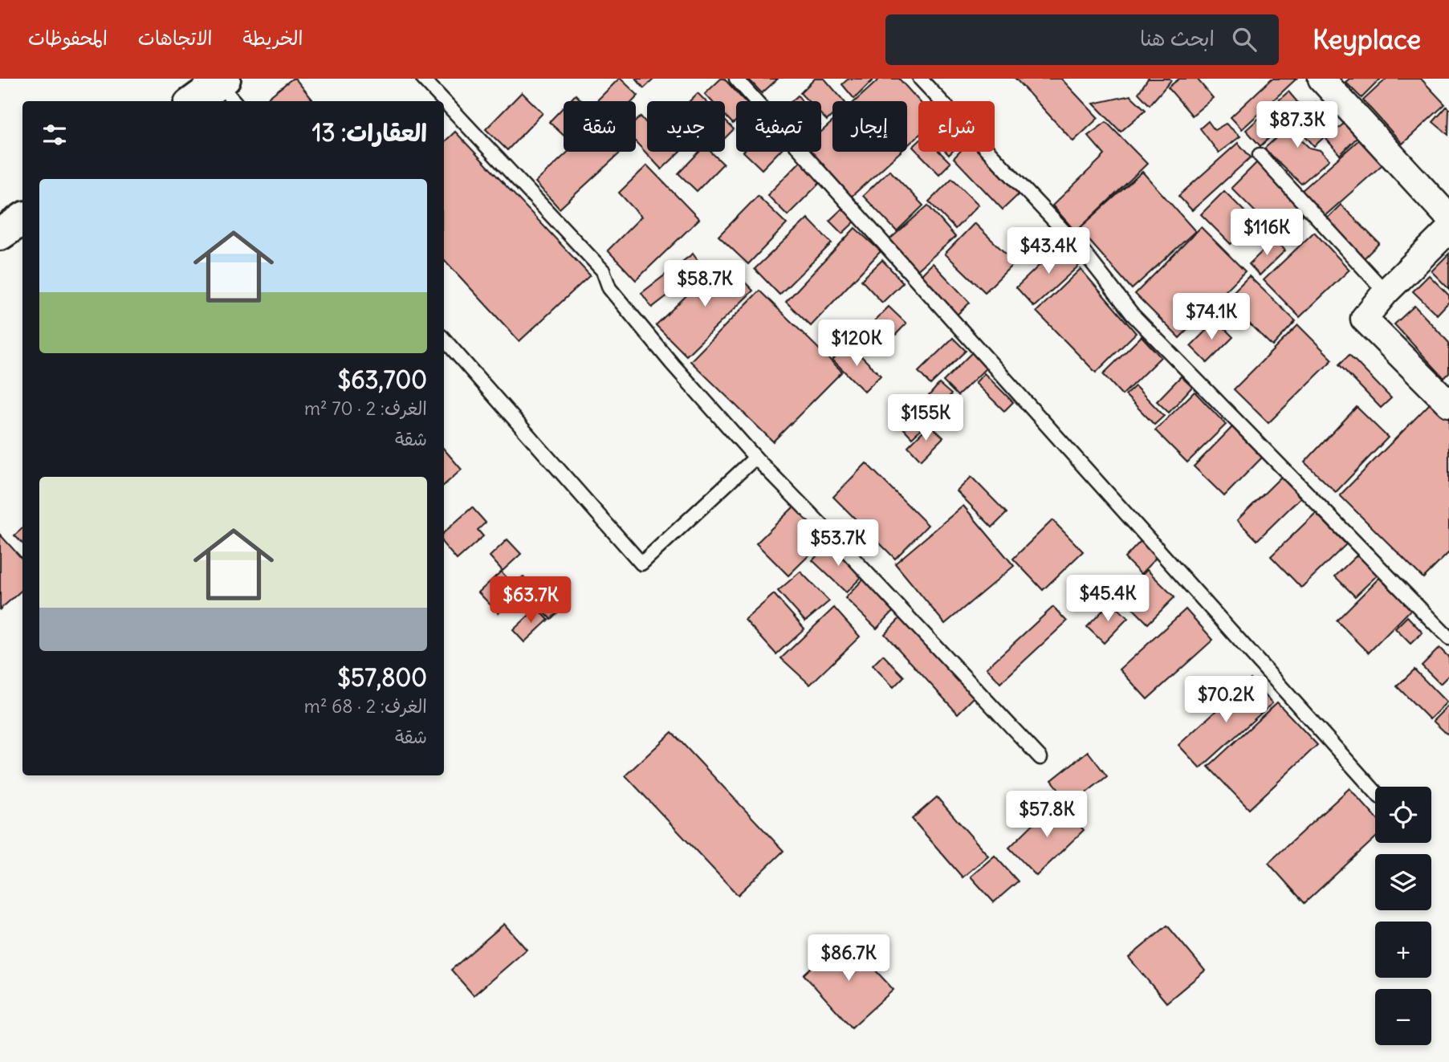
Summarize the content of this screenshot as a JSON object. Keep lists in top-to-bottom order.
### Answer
{
  "page": {
    "header": "Keyplace",
    "search": "ابحث هنا",
    "nav": ["الخريطة", "الاتجاهات", "المحفوظات"],
    "price": [
      "$87.3K",
      "$116K",
      "$43.4K",
      "$58.7K",
      "$74.1K",
      "$120K",
      "$155K",
      "$53.7K",
      "$45.4K",
      "$63.7K",
      "$70.2K",
      "$57.8K",
      "$86.7K"
    ],
    "chip": [
      "شراء",
      "إيجار",
      "تصفية",
      "جديد",
      "شقة"
    ],
    "heading": "العقارات: 13",
    "list": [
      {
        "name": "$63,700",
        "note": "الغرف: 2 · 70 m² · شقة"
      },
      {
        "name": "$57,800",
        "note": "الغرف: 2 · 68 m² · شقة"
      }
    ],
    "map_buttons": ["+", "−"]
  }
}
